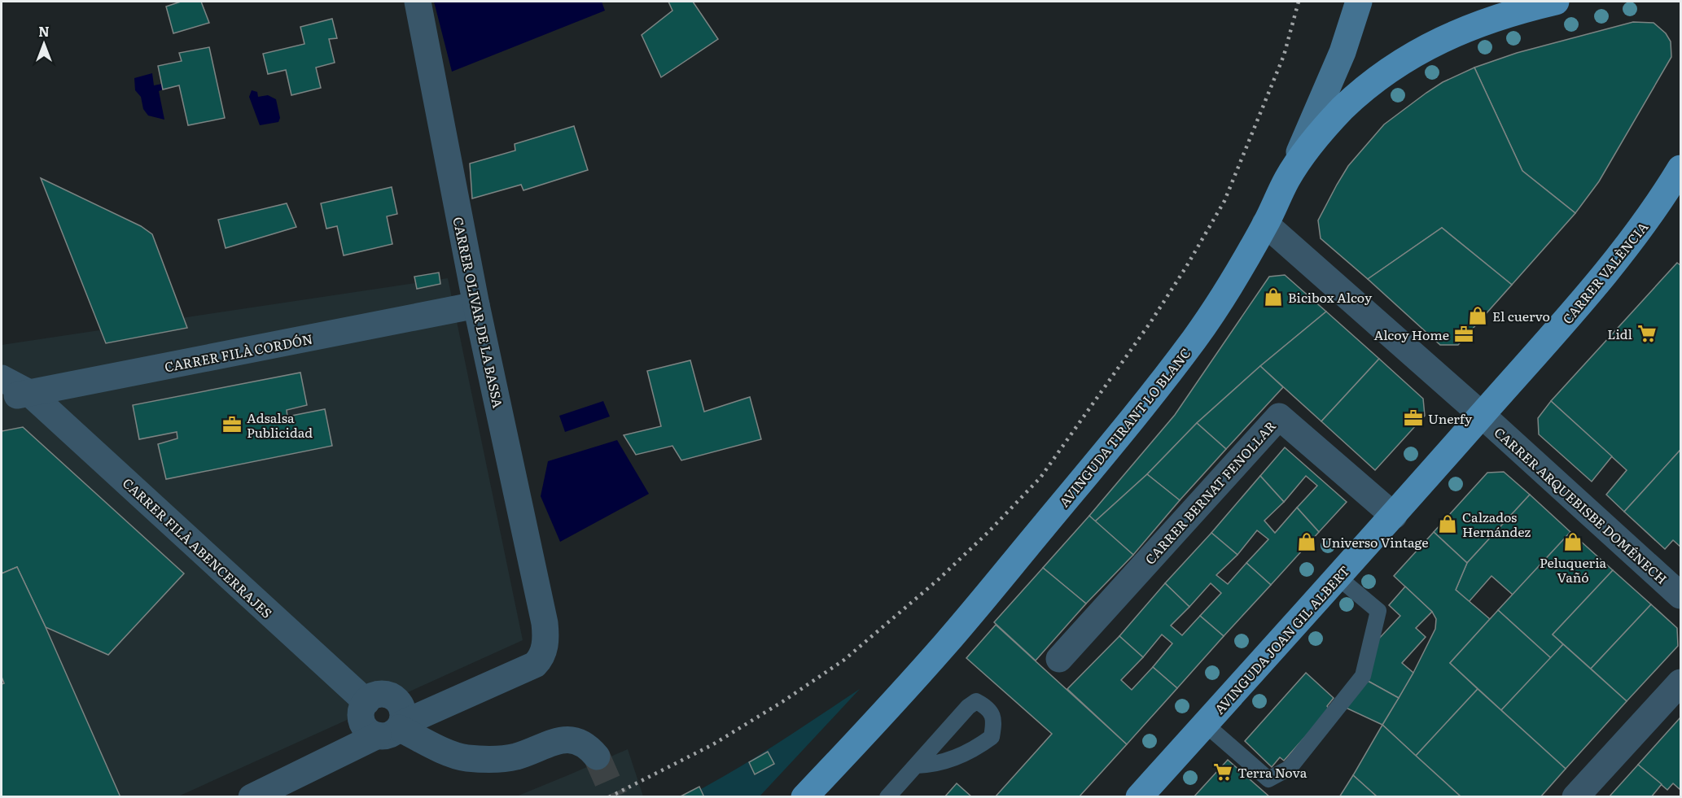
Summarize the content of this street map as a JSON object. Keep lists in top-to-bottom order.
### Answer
{
  "streets": {
    "main road": ["CARRER VALÈNCIA", "AVINGUDA TIRANT LO BLANC", "AVINGUDA JOAN GIL ALBERT"],
    "street": [
      "CARRER OLIVAR DE LA BASSA",
      "CARRER FILÀ CORDÓN",
      "CARRER BERNAT FENOLLAR",
      "CARRER ARQUEBISBE DOMÉNECH",
      "CARRER FILÀ ABENCERRAJES"
    ]
  },
  "crossings": [
    ["CARRER VALÈNCIA", "CARRER ARQUEBISBE DOMÉNECH"],
    ["CARRER VALÈNCIA", "AVINGUDA JOAN GIL ALBERT"],
    ["CARRER OLIVAR DE LA BASSA", "CARRER FILÀ CORDÓN"],
    ["CARRER OLIVAR DE LA BASSA", "CARRER FILÀ ABENCERRAJES"],
    ["CARRER FILÀ CORDÓN", "CARRER FILÀ ABENCERRAJES"],
    ["AVINGUDA TIRANT LO BLANC", "CARRER ARQUEBISBE DOMÉNECH"],
    ["CARRER BERNAT FENOLLAR", "AVINGUDA JOAN GIL ALBERT"],
    ["CARRER ARQUEBISBE DOMÉNECH", "AVINGUDA JOAN GIL ALBERT"]
  ],
  "places": {
    "shop": [
      "Bicibox Alcoy",
      "El cuervo",
      "Calzados Hernández",
      "Universo Vintage",
      "Peluqueria Vañó"
    ],
    "supermarket": ["Lidl", "Terra Nova"],
    "office": ["Alcoy Home", "Unerfy", "Adsalsa Publicidad"]
  },
  "north": "top"
}
